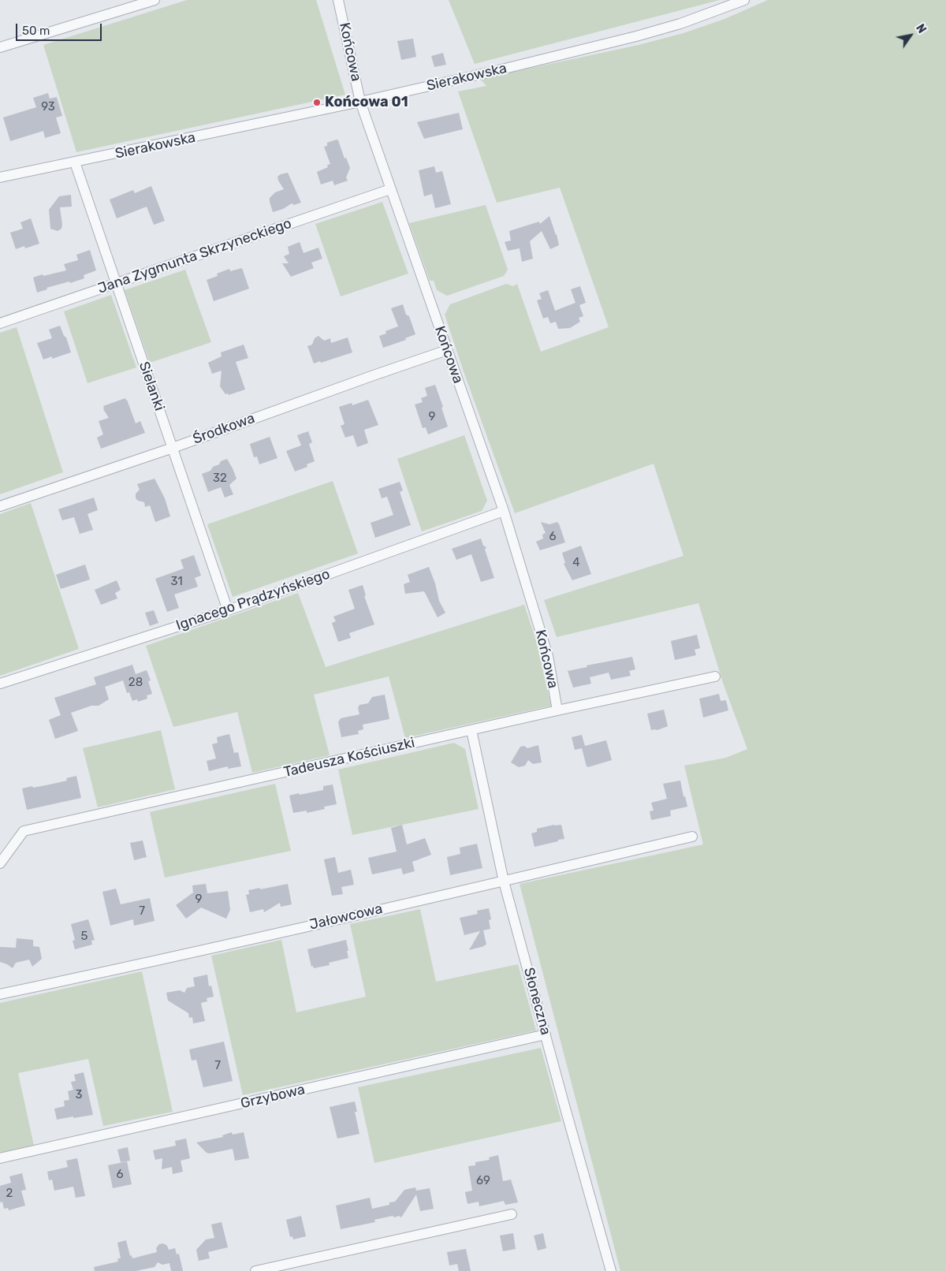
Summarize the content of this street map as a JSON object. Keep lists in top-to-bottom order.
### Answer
{
  "streets": {
    "street": [
      "Końcowa",
      "Sierakowska",
      "Jana Zygmunta Skrzyneckiego",
      "Sielanki",
      "Środkowa",
      "Ignacego Prądzyńskiego",
      "Tadeusza Kościuszki",
      "Jałowcowa",
      "Słoneczna",
      "Grzybowa"
    ]
  },
  "crossings": [
    ["Końcowa", "Sierakowska"],
    ["Końcowa", "Jana Zygmunta Skrzyneckiego"],
    ["Końcowa", "Środkowa"],
    ["Końcowa", "Ignacego Prądzyńskiego"],
    ["Końcowa", "Tadeusza Kościuszki"],
    ["Sierakowska", "Sielanki"],
    ["Jana Zygmunta Skrzyneckiego", "Sielanki"],
    ["Sielanki", "Środkowa"],
    ["Sielanki", "Ignacego Prądzyńskiego"],
    ["Tadeusza Kościuszki", "Słoneczna"],
    ["Jałowcowa", "Słoneczna"],
    ["Słoneczna", "Grzybowa"]
  ],
  "places": ["Końcowa 01"],
  "house_numbers": [
    "93",
    "9",
    "32",
    "6",
    "4",
    "31",
    "28",
    "9",
    "7",
    "5",
    "7",
    "3",
    "6",
    "69",
    "2"
  ],
  "scale_bar": "50 m",
  "north": "top right"
}
